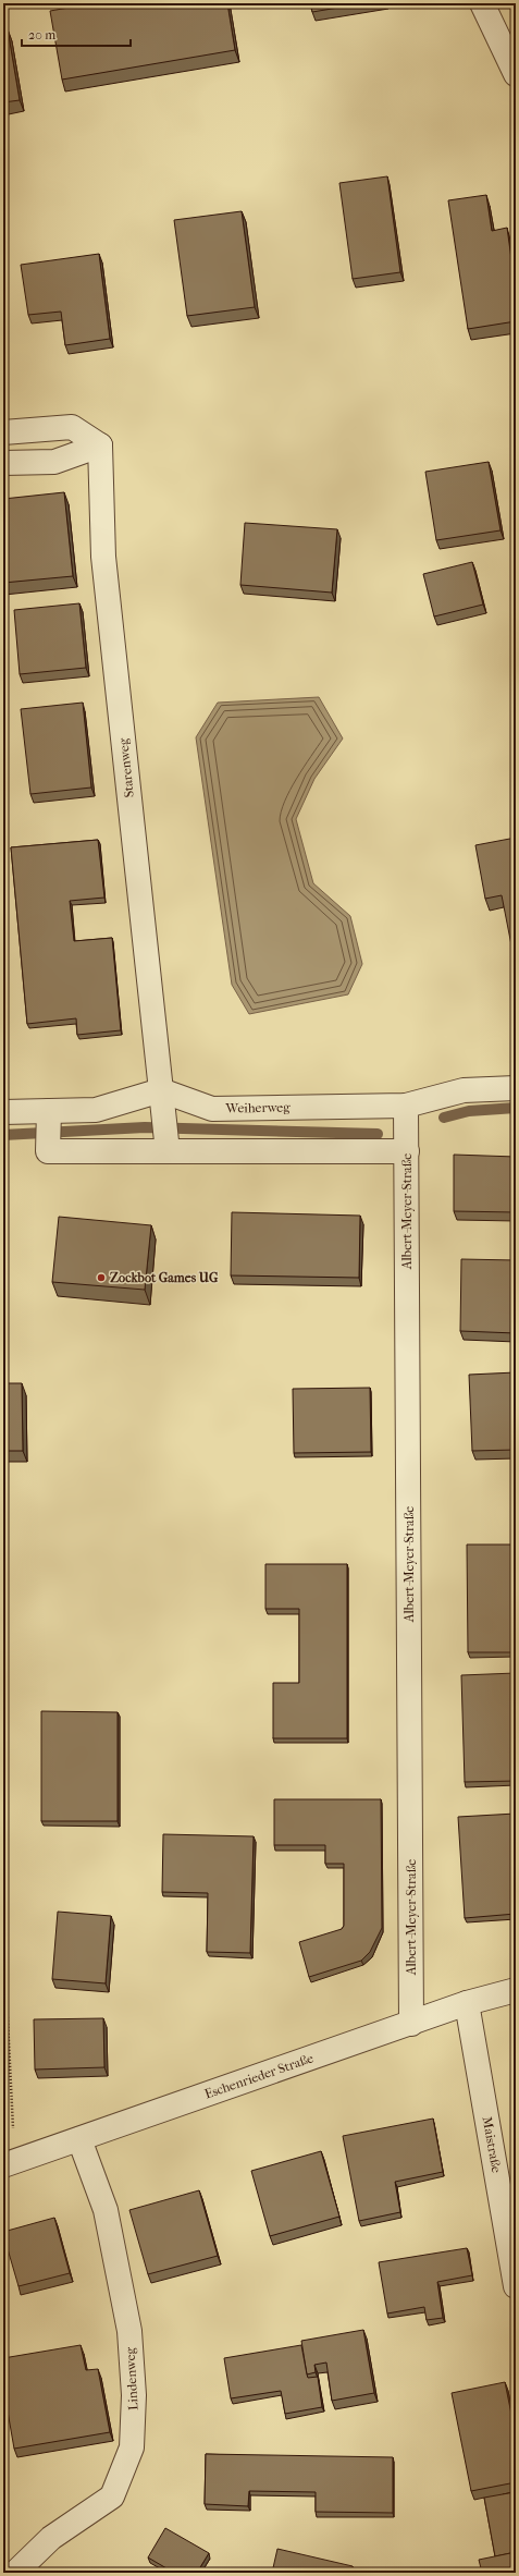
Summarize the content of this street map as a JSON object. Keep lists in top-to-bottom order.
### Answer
{
  "streets": {
    "street": [
      "Starenweg",
      "Weiherweg",
      "Albert-Meyer-Straße",
      "Eschenrieder Straße",
      "Maistraße",
      "Lindenweg"
    ]
  },
  "crossings": [
    ["Starenweg", "Weiherweg"],
    ["Weiherweg", "Albert-Meyer-Straße"],
    ["Albert-Meyer-Straße", "Eschenrieder Straße"],
    ["Eschenrieder Straße", "Maistraße"],
    ["Eschenrieder Straße", "Lindenweg"]
  ],
  "places": ["Zockbot Games UG"],
  "scale_bar": "20 m"
}
